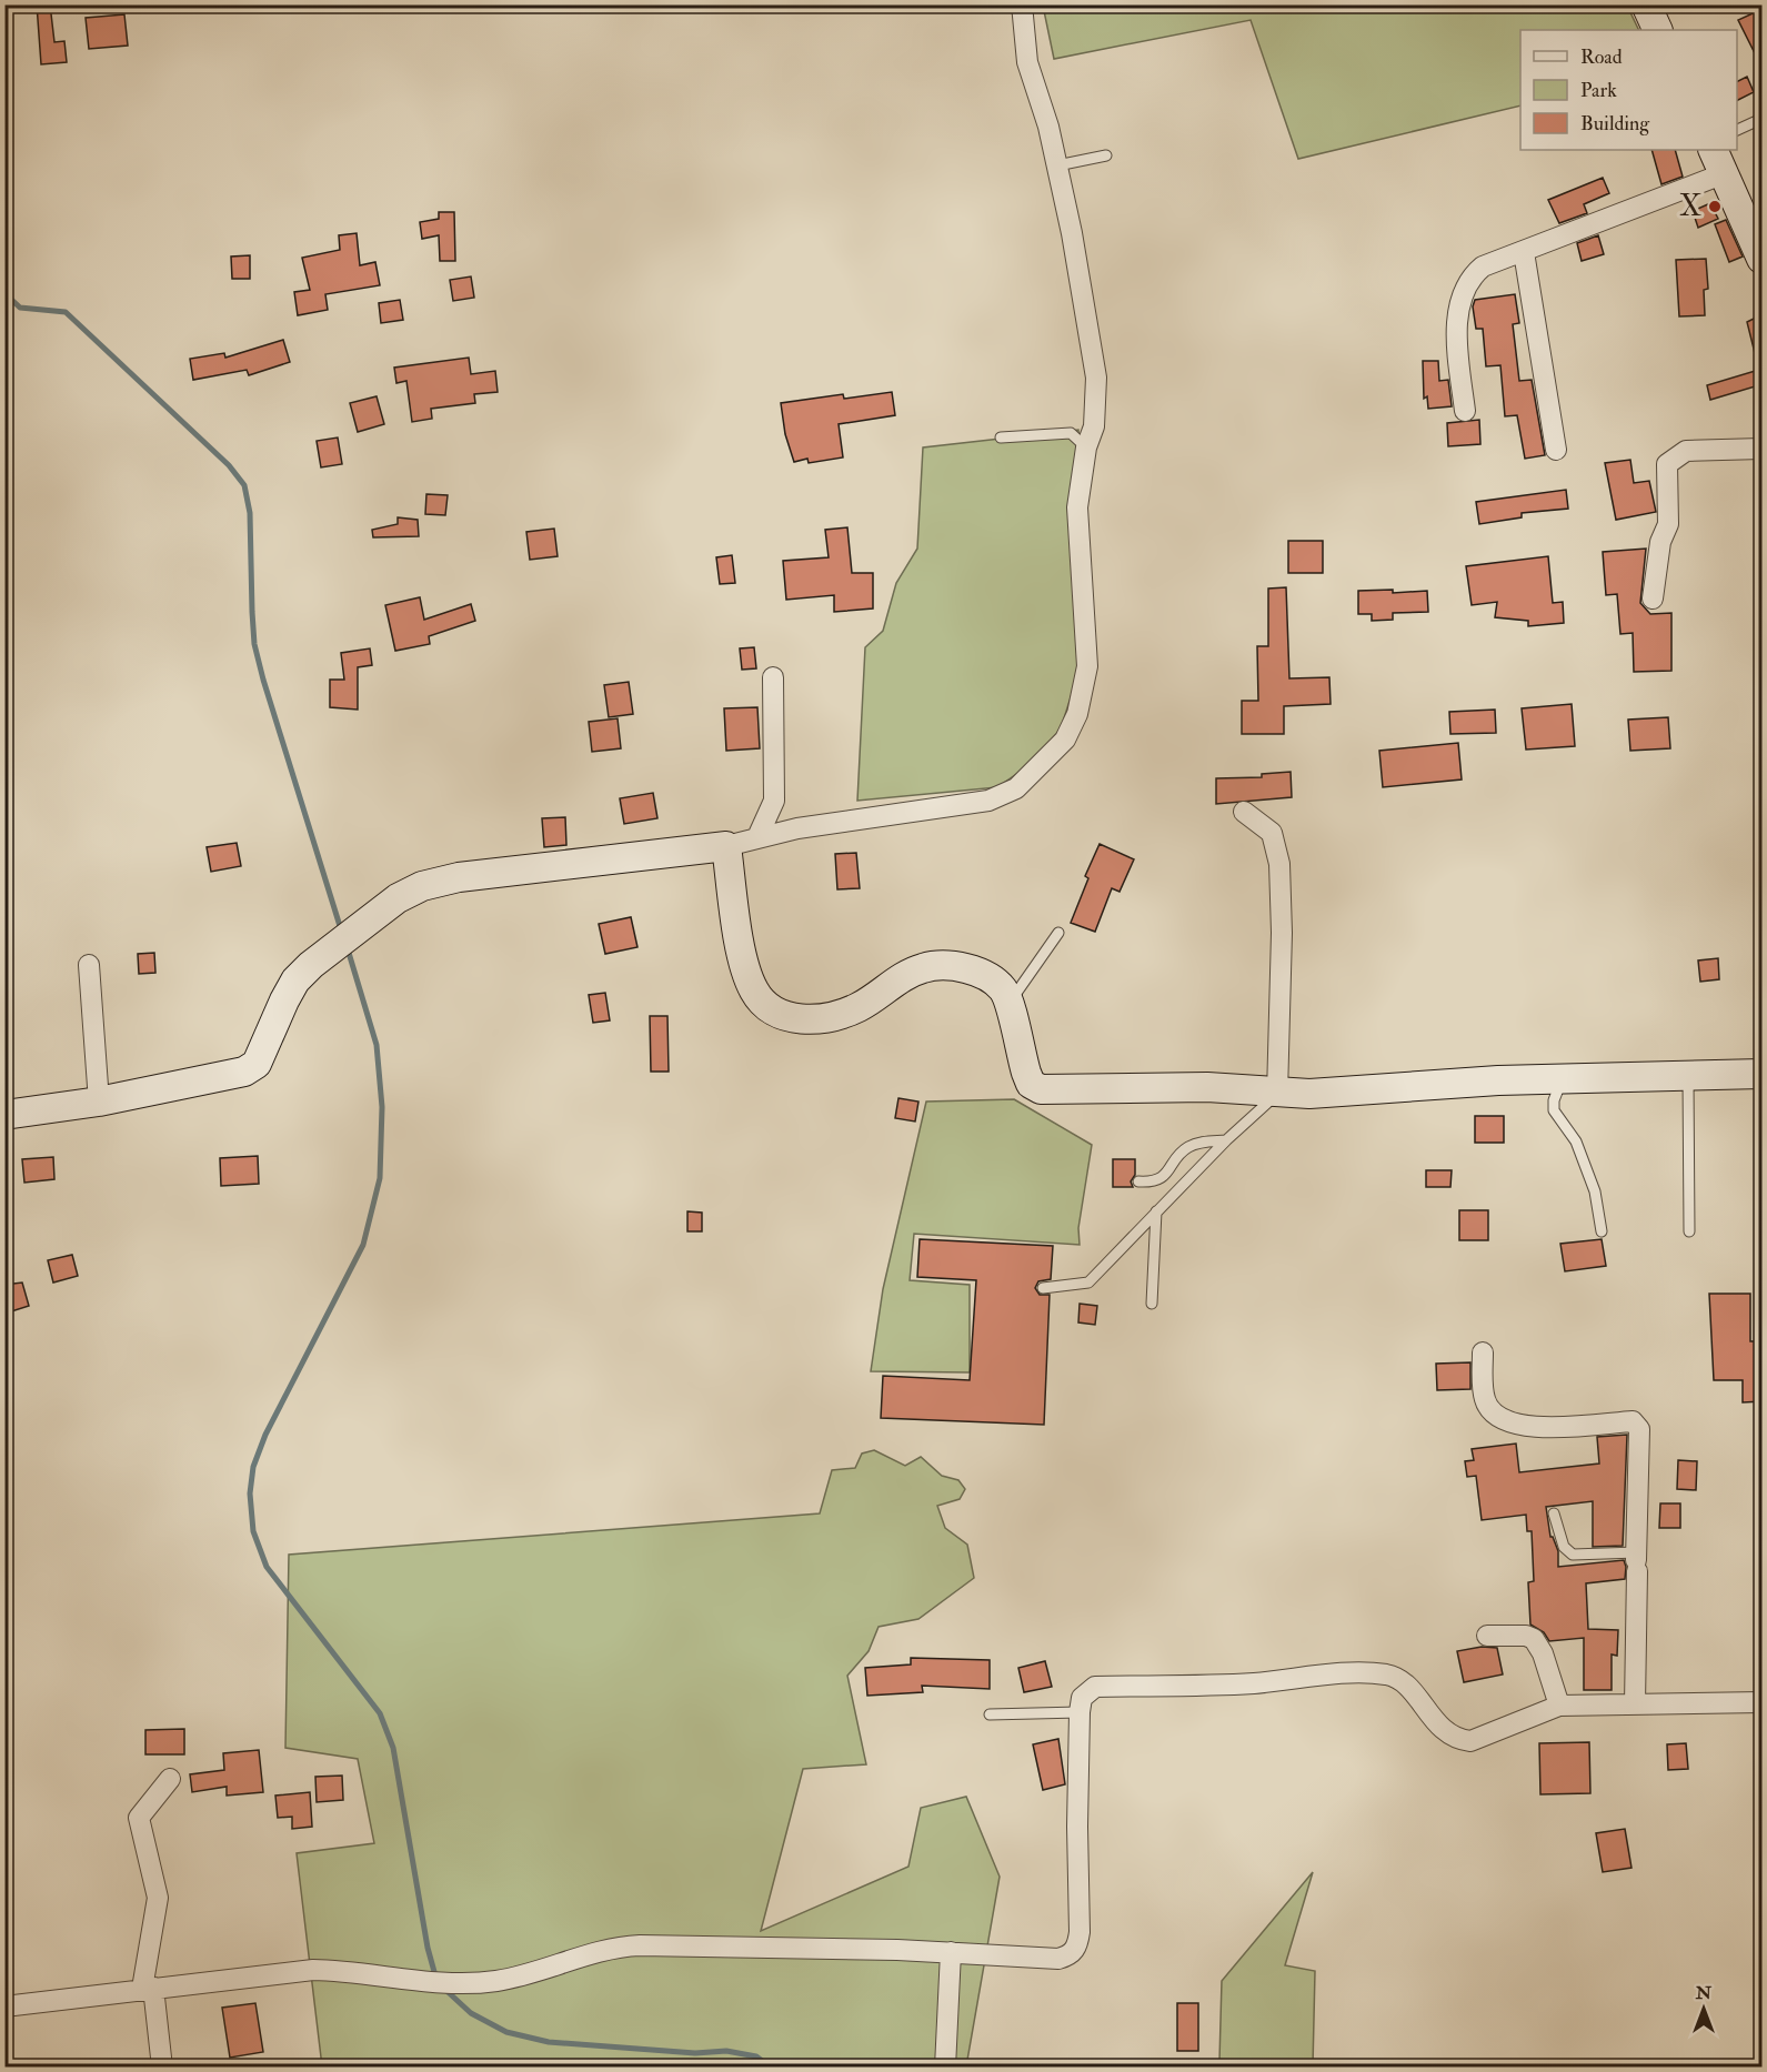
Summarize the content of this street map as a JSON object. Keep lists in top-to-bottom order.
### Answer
{
  "places": ["X"],
  "legend": ["Road", "Park", "Building"],
  "north": "top"
}
